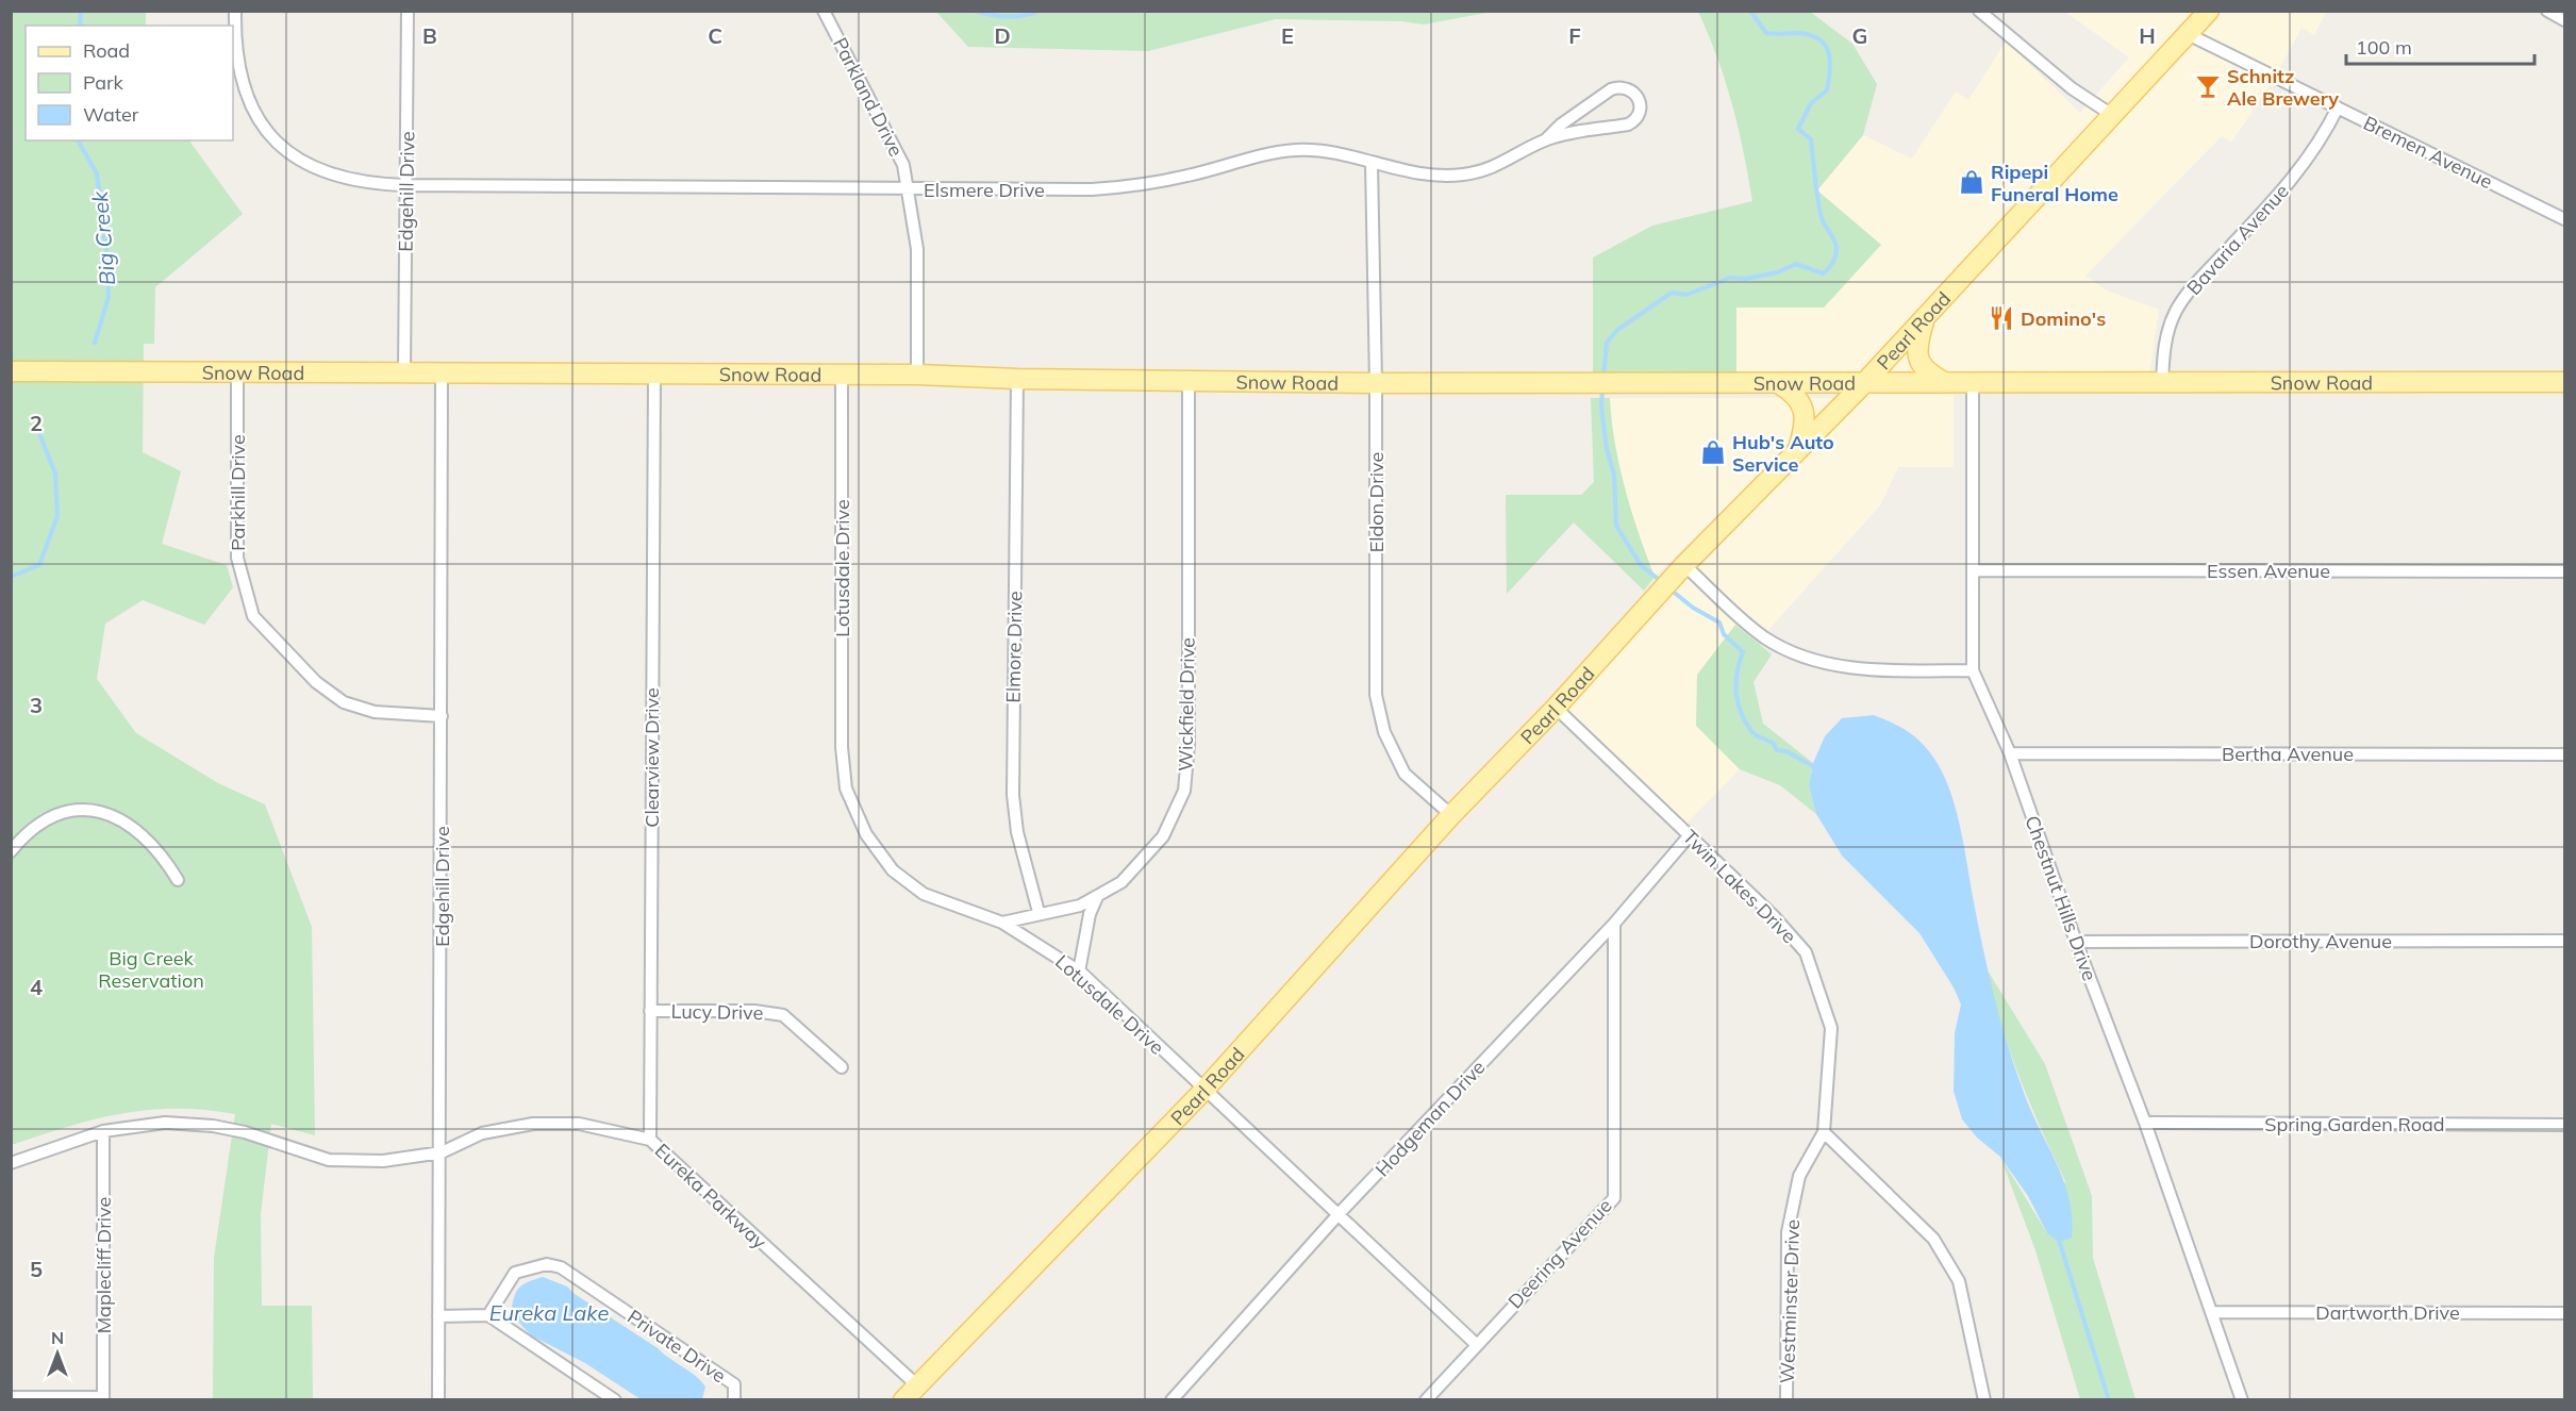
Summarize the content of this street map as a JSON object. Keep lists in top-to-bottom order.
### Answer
{
  "streets": {
    "main road": ["Pearl Road", "Snow Road"],
    "street": [
      "Parkland Drive",
      "Bremen Avenue",
      "Elsmere Drive",
      "Edgehill Drive",
      "Bavaria Avenue",
      "Parkhill Drive",
      "Eldon Drive",
      "Lotusdale Drive",
      "Essen Avenue",
      "Elmore Drive",
      "Wickfield Drive",
      "Bertha Avenue",
      "Clearview Drive",
      "Twin Lakes Drive",
      "Chestnut Hills Drive",
      "Dorothy Avenue",
      "Lucy Drive",
      "Hodgeman Drive",
      "Spring Garden Road",
      "Eureka Parkway",
      "Deering Avenue",
      "Maplecliff Drive",
      "Westminster Drive",
      "Dartworth Drive",
      "Private Drive"
    ]
  },
  "crossings": [
    ["Parkland Drive", "Elsmere Drive"],
    ["Parkland Drive", "Snow Road"],
    ["Bremen Avenue", "Bavaria Avenue"],
    ["Bremen Avenue", "Pearl Road"],
    ["Elsmere Drive", "Edgehill Drive"],
    ["Elsmere Drive", "Eldon Drive"],
    ["Edgehill Drive", "Snow Road"],
    ["Edgehill Drive", "Parkhill Drive"],
    ["Edgehill Drive", "Eureka Parkway"],
    ["Bavaria Avenue", "Snow Road"],
    ["Pearl Road", "Snow Road"],
    ["Pearl Road", "Eldon Drive"],
    ["Pearl Road", "Lotusdale Drive"],
    ["Pearl Road", "Twin Lakes Drive"],
    ["Pearl Road", "Eureka Parkway"],
    ["Snow Road", "Parkhill Drive"],
    ["Snow Road", "Eldon Drive"],
    ["Snow Road", "Lotusdale Drive"],
    ["Snow Road", "Elmore Drive"],
    ["Snow Road", "Wickfield Drive"],
    ["Snow Road", "Clearview Drive"],
    ["Snow Road", "Chestnut Hills Drive"],
    ["Lotusdale Drive", "Wickfield Drive"],
    ["Lotusdale Drive", "Hodgeman Drive"],
    ["Lotusdale Drive", "Deering Avenue"],
    ["Essen Avenue", "Chestnut Hills Drive"],
    ["Elmore Drive", "Wickfield Drive"],
    ["Bertha Avenue", "Chestnut Hills Drive"],
    ["Clearview Drive", "Lucy Drive"],
    ["Clearview Drive", "Eureka Parkway"],
    ["Twin Lakes Drive", "Hodgeman Drive"],
    ["Twin Lakes Drive", "Westminster Drive"],
    ["Chestnut Hills Drive", "Dorothy Avenue"],
    ["Chestnut Hills Drive", "Spring Garden Road"],
    ["Chestnut Hills Drive", "Dartworth Drive"],
    ["Hodgeman Drive", "Deering Avenue"],
    ["Eureka Parkway", "Maplecliff Drive"]
  ],
  "water": ["Big Creek", "Eureka Lake"],
  "parks": ["Big Creek Reservation"],
  "places": {
    "bar": ["Schnitz Ale Brewery"],
    "shop": ["Ripepi Funeral Home", "Hub's Auto Service"],
    "restaurant": ["Domino's"]
  },
  "legend": ["Road", "Park", "Water"],
  "scale_bar": "100 m",
  "north": "top",
  "grid": {
    "columns": [
      "B",
      "C",
      "D",
      "E",
      "F",
      "G",
      "H"
    ],
    "rows": [
      "2",
      "3",
      "4",
      "5"
    ]
  }
}
